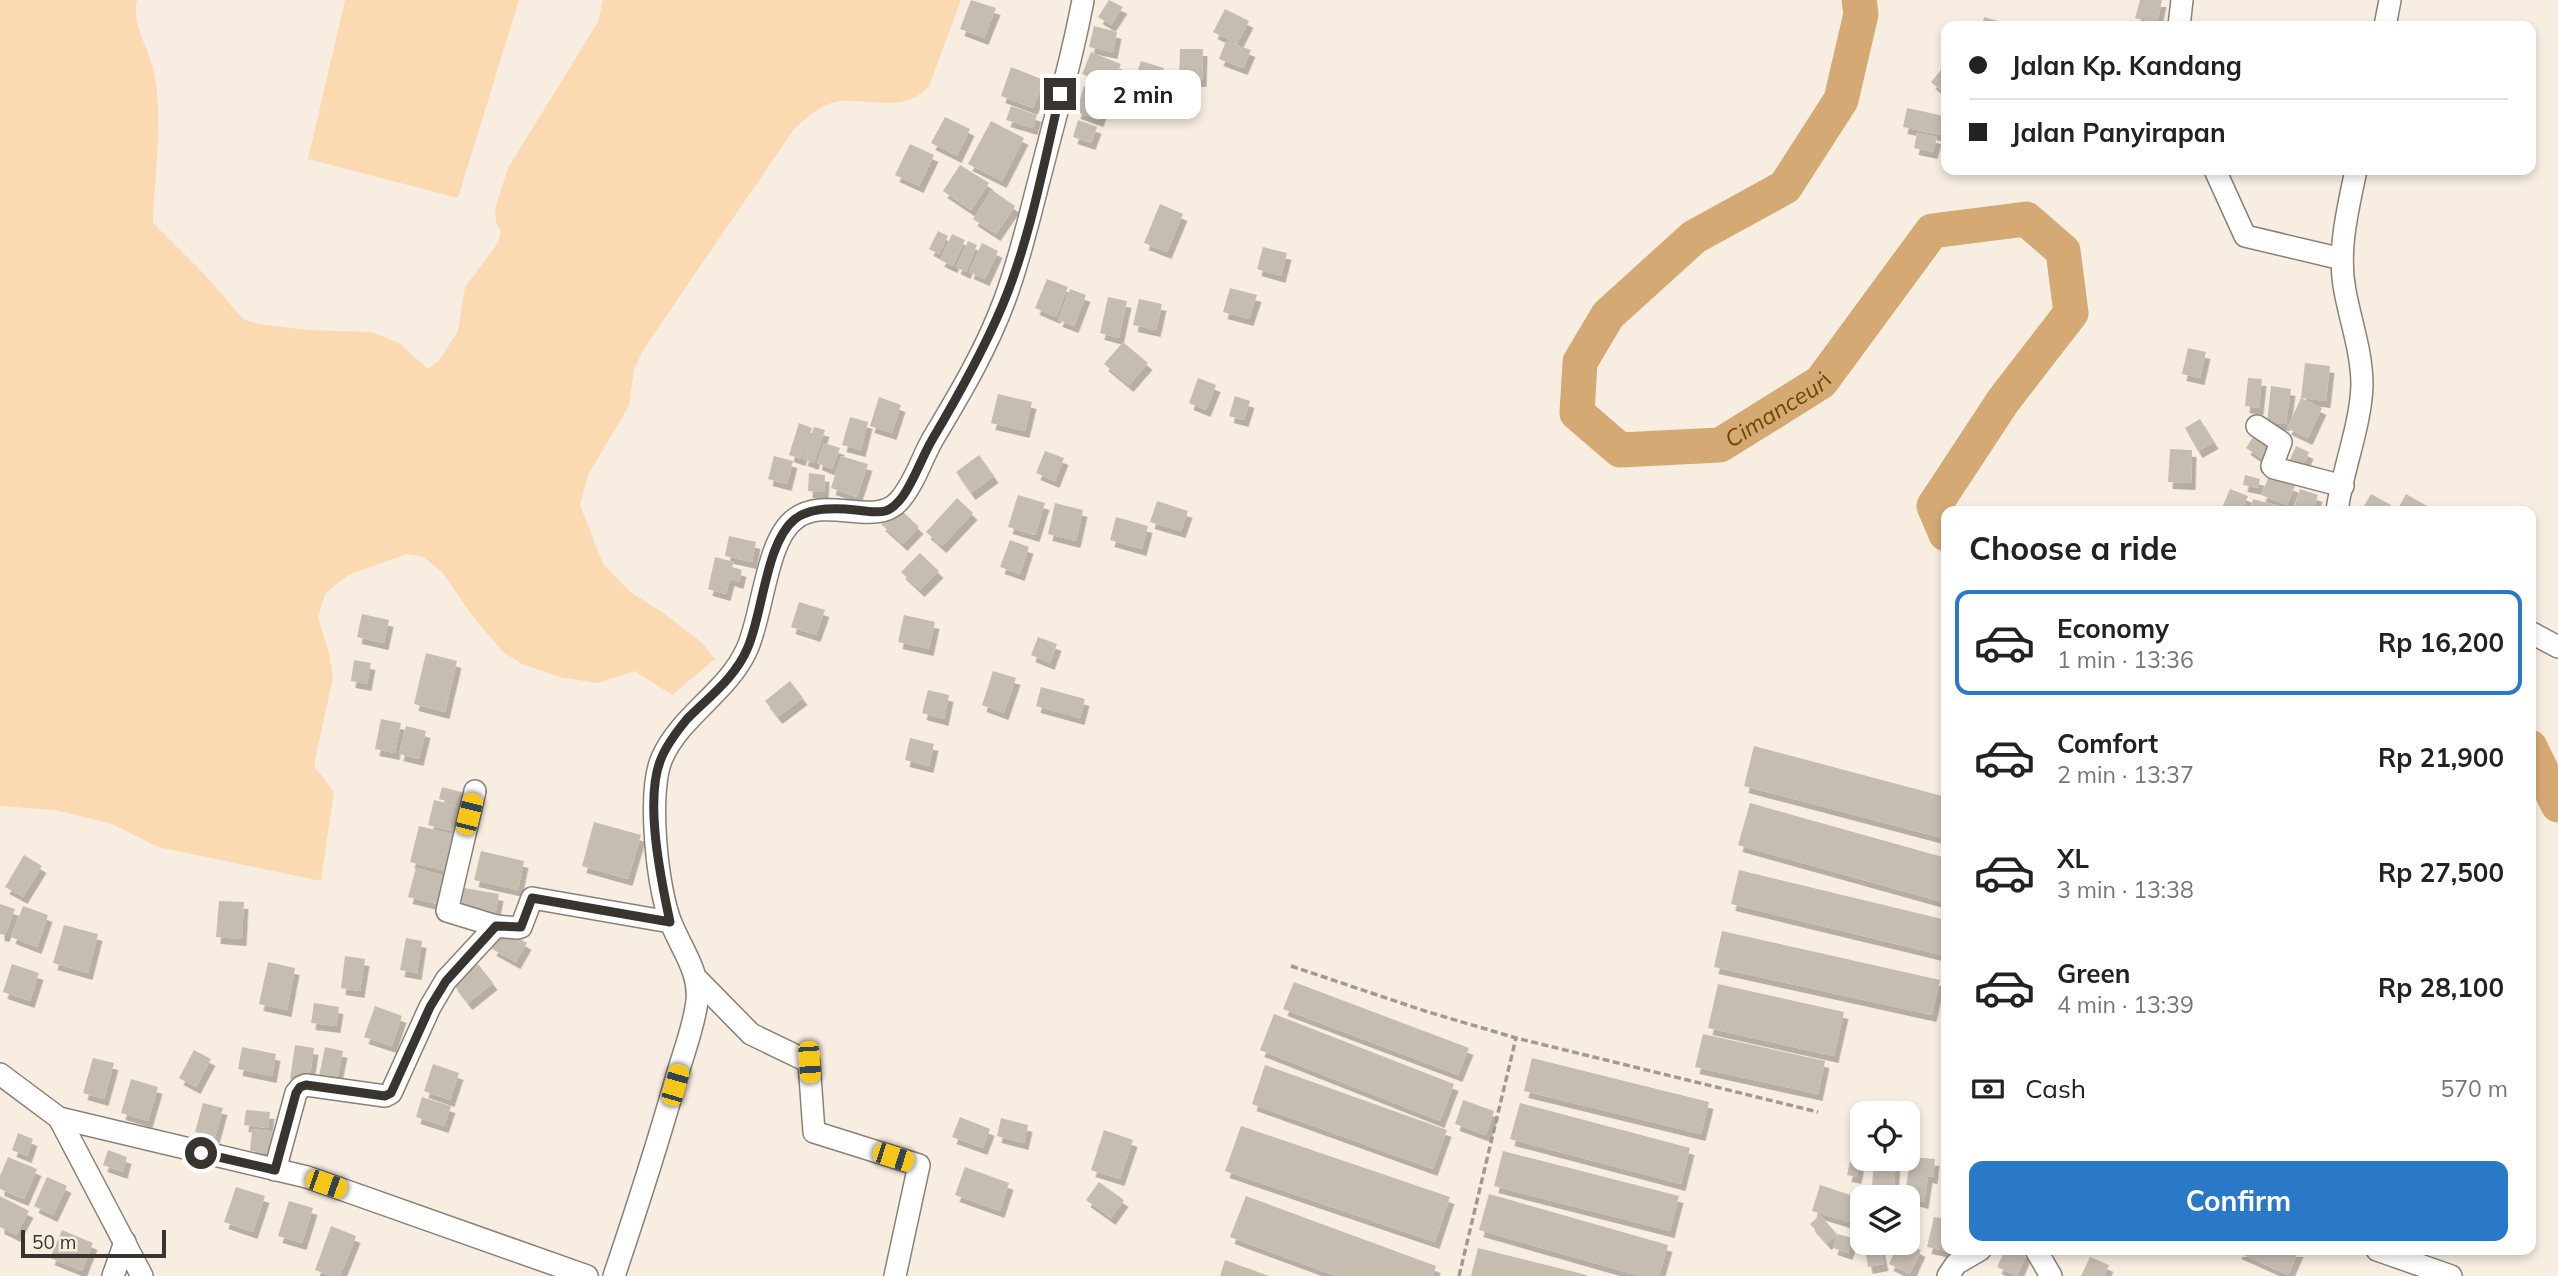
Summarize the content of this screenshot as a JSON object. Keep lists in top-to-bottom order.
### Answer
{
  "water": ["Cimanceuri"],
  "scale_bar": "50 m",
  "page": {
    "banner": ["Jalan Kp. Kandang", "Jalan Panyirapan"],
    "bubble": "2 min",
    "heading": "Choose a ride",
    "list": [
      {
        "name": "Economy",
        "note": "1 min · 13:36",
        "value": "Rp 16,200"
      },
      {
        "name": "Comfort",
        "note": "2 min · 13:37",
        "value": "Rp 21,900"
      },
      {
        "name": "XL",
        "note": "3 min · 13:38",
        "value": "Rp 27,500"
      },
      {
        "name": "Green",
        "note": "4 min · 13:39",
        "value": "Rp 28,100"
      }
    ],
    "pay": ["Cash", "570 m"],
    "buttons": "Confirm",
    "scale": "50 m"
  }
}
